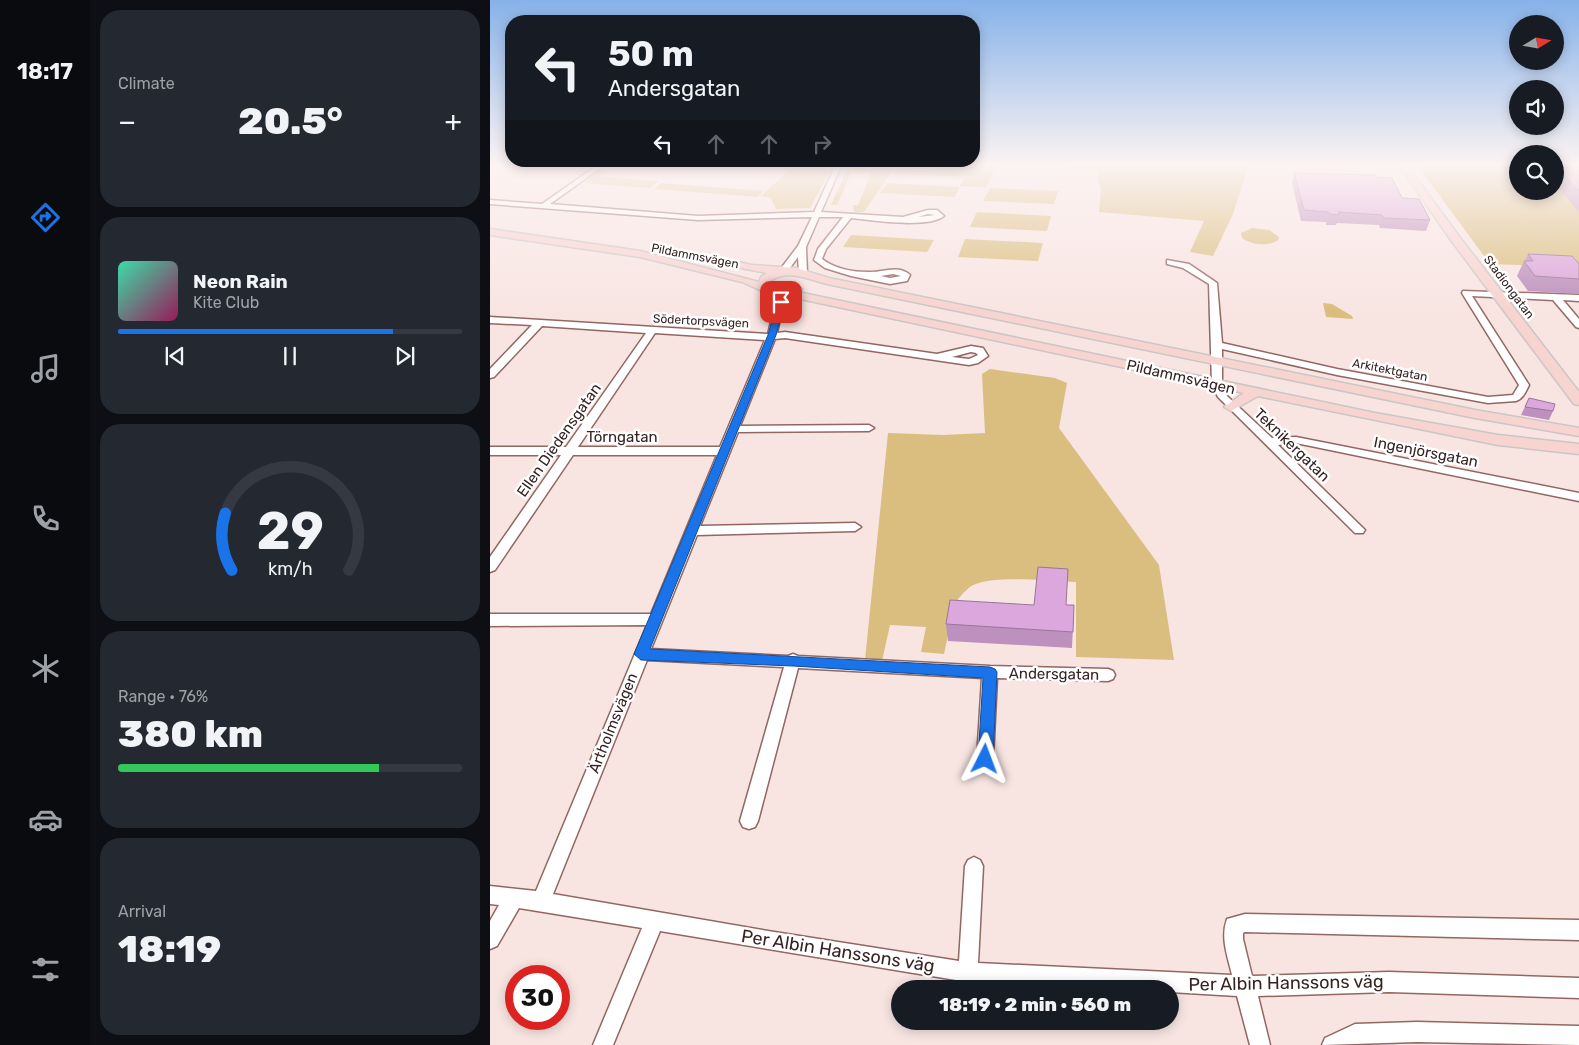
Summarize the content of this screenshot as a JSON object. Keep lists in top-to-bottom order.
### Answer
{
  "streets": {
    "main road": ["Pildammsvägen", "Stadiongatan"],
    "street": [
      "Södertorpsvägen",
      "Arkitektgatan",
      "Törngatan",
      "Ellen Diedensgatan",
      "Teknikergatan",
      "Ingenjörsgatan",
      "Andersgatan",
      "Ärtholmsvägen",
      "Per Albin Hanssons väg"
    ]
  },
  "crossings": [
    ["Pildammsvägen", "Teknikergatan"],
    ["Pildammsvägen", "Ärtholmsvägen"],
    ["Stadiongatan", "Arkitektgatan"],
    ["Södertorpsvägen", "Ellen Diedensgatan"],
    ["Södertorpsvägen", "Ärtholmsvägen"],
    ["Törngatan", "Ellen Diedensgatan"],
    ["Törngatan", "Ärtholmsvägen"],
    ["Teknikergatan", "Ingenjörsgatan"],
    ["Andersgatan", "Ärtholmsvägen"],
    ["Ärtholmsvägen", "Per Albin Hanssons väg"]
  ],
  "north": "right",
  "page": {
    "tabs": "18:17",
    "tile": [
      "Climate",
      ["Range · 76%", "380 km"],
      ["Arrival", "18:19"]
    ],
    "turn": ["50 m", "Andersgatan"],
    "heat": ["−", "20.5°", "+"],
    "song": ["Neon Rain", "Kite Club"],
    "limit": "30",
    "trip": "18:19 · 2 min · 560 m",
    "gauge": ["29", "km/h"]
  }
}
